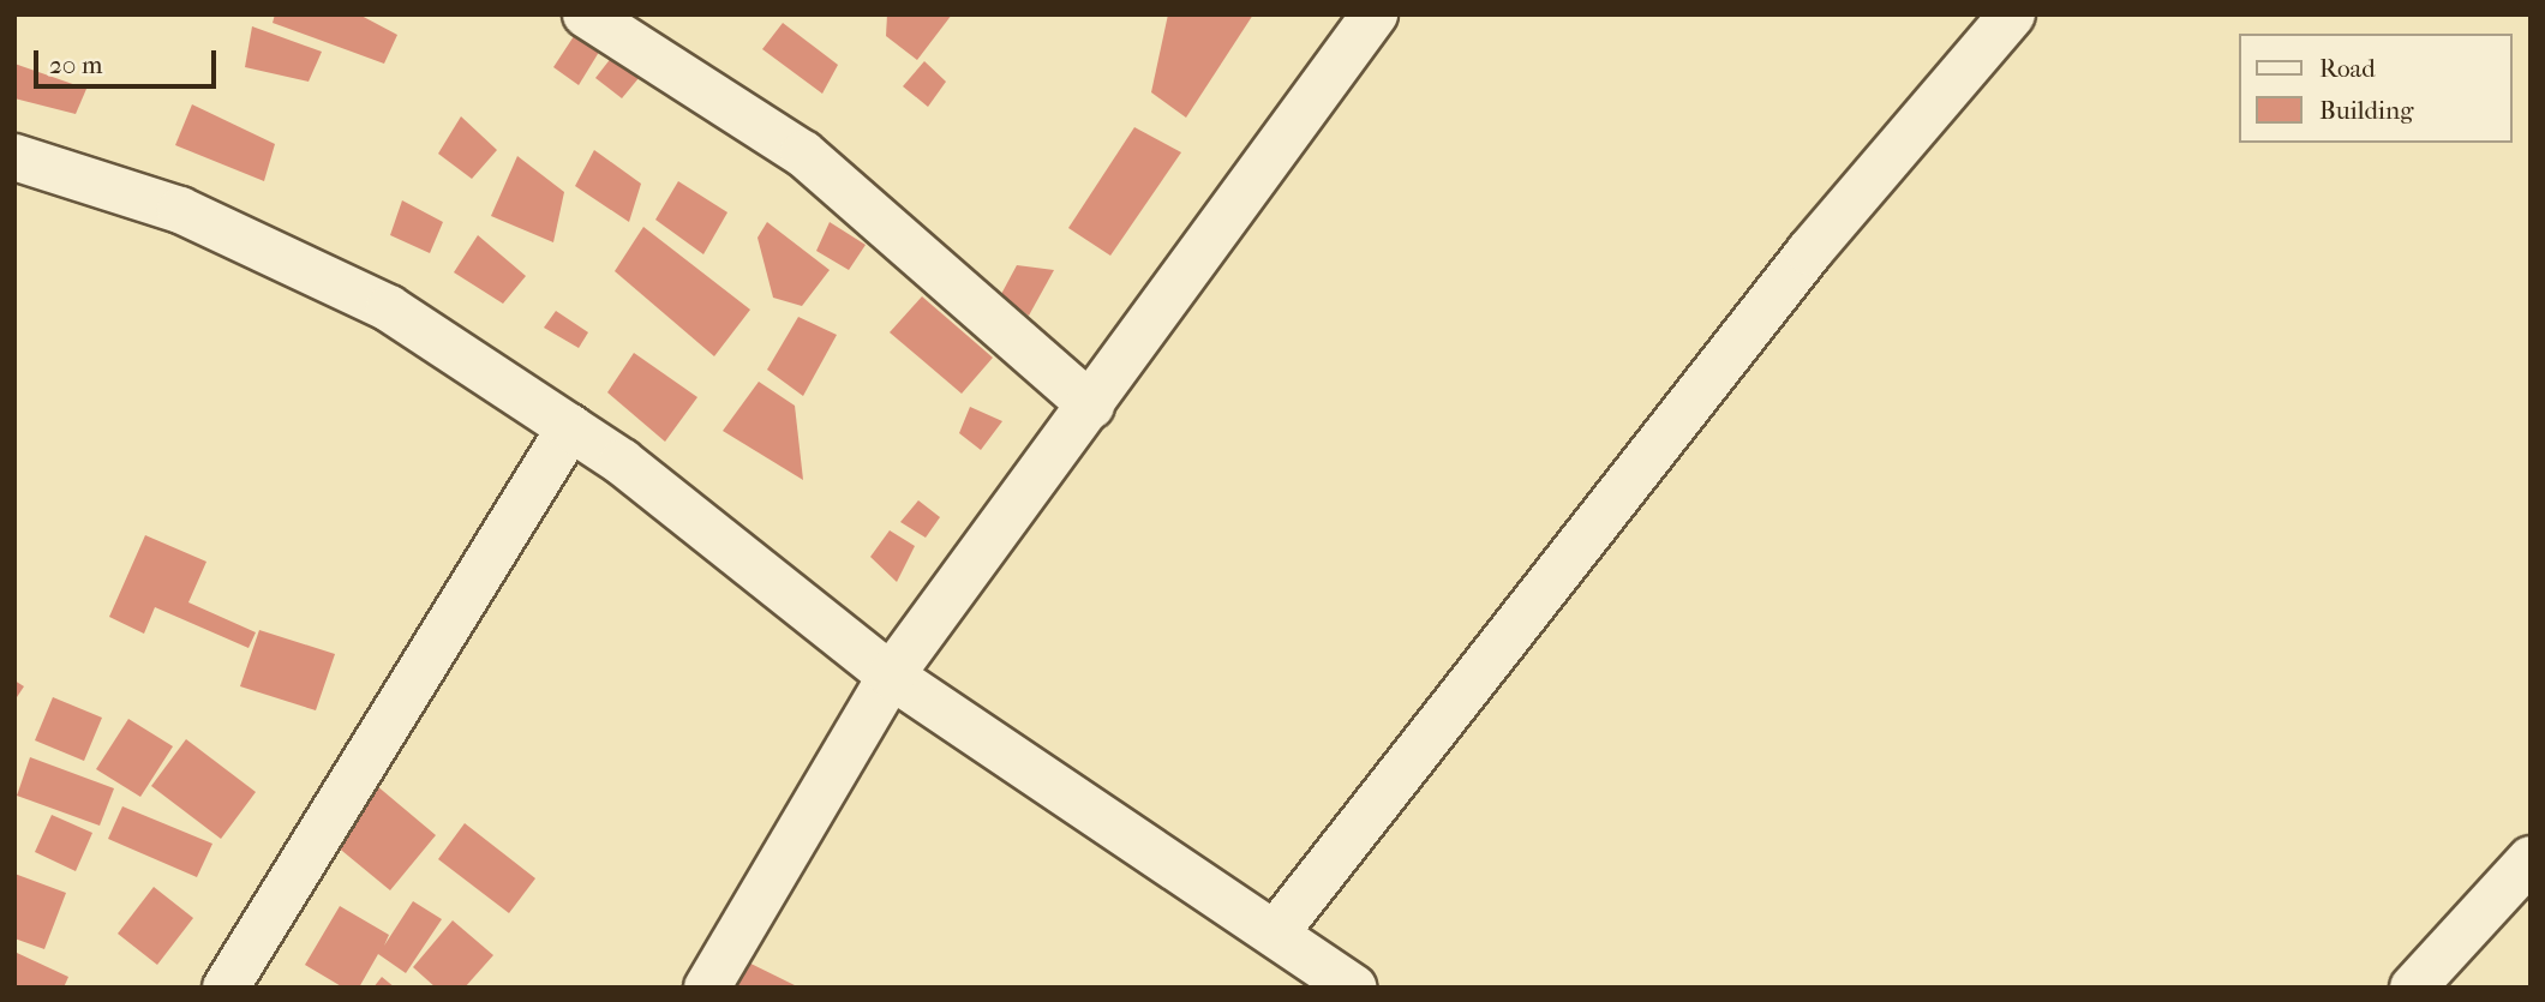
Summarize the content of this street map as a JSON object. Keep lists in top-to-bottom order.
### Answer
{
  "legend": ["Road", "Building"],
  "scale_bar": "20 m"
}
